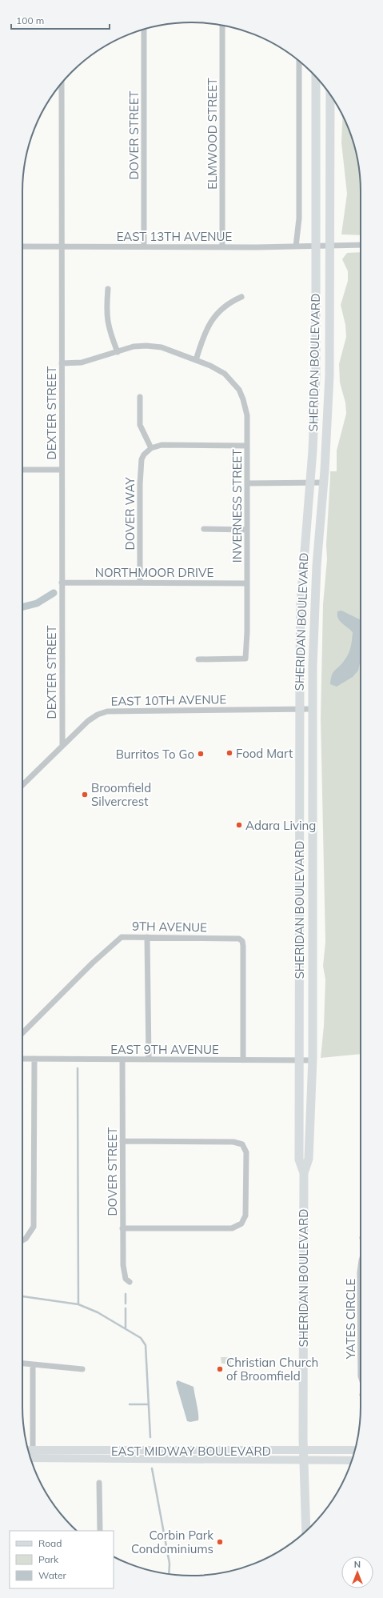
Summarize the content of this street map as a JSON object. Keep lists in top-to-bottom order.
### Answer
{
  "streets": {
    "main road": ["SHERIDAN BOULEVARD", "EAST MIDWAY BOULEVARD"],
    "street": [
      "ELMWOOD STREET",
      "DOVER STREET",
      "EAST 13TH AVENUE",
      "DEXTER STREET",
      "INVERNESS STREET",
      "DOVER WAY",
      "NORTHMOOR DRIVE",
      "EAST 10TH AVENUE",
      "9TH AVENUE",
      "EAST 9TH AVENUE",
      "YATES CIRCLE"
    ]
  },
  "crossings": [
    ["ELMWOOD STREET", "EAST 13TH AVENUE"],
    ["DOVER STREET", "EAST 13TH AVENUE"],
    ["DOVER STREET", "EAST 9TH AVENUE"],
    ["EAST 13TH AVENUE", "SHERIDAN BOULEVARD"],
    ["EAST 13TH AVENUE", "DEXTER STREET"],
    ["SHERIDAN BOULEVARD", "EAST 10TH AVENUE"],
    ["SHERIDAN BOULEVARD", "EAST 9TH AVENUE"],
    ["SHERIDAN BOULEVARD", "EAST MIDWAY BOULEVARD"],
    ["DEXTER STREET", "NORTHMOOR DRIVE"],
    ["DEXTER STREET", "EAST 10TH AVENUE"],
    ["INVERNESS STREET", "NORTHMOOR DRIVE"],
    ["DOVER WAY", "NORTHMOOR DRIVE"],
    ["9TH AVENUE", "EAST 9TH AVENUE"]
  ],
  "places": [
    "Food Mart",
    "Burritos To Go",
    "Broomfield Silvercrest",
    "Adara Living",
    "Christian Church of Broomfield",
    "Corbin Park Condominiums"
  ],
  "legend": ["Road", "Park", "Water"],
  "scale_bar": "100 m",
  "north": "top"
}
